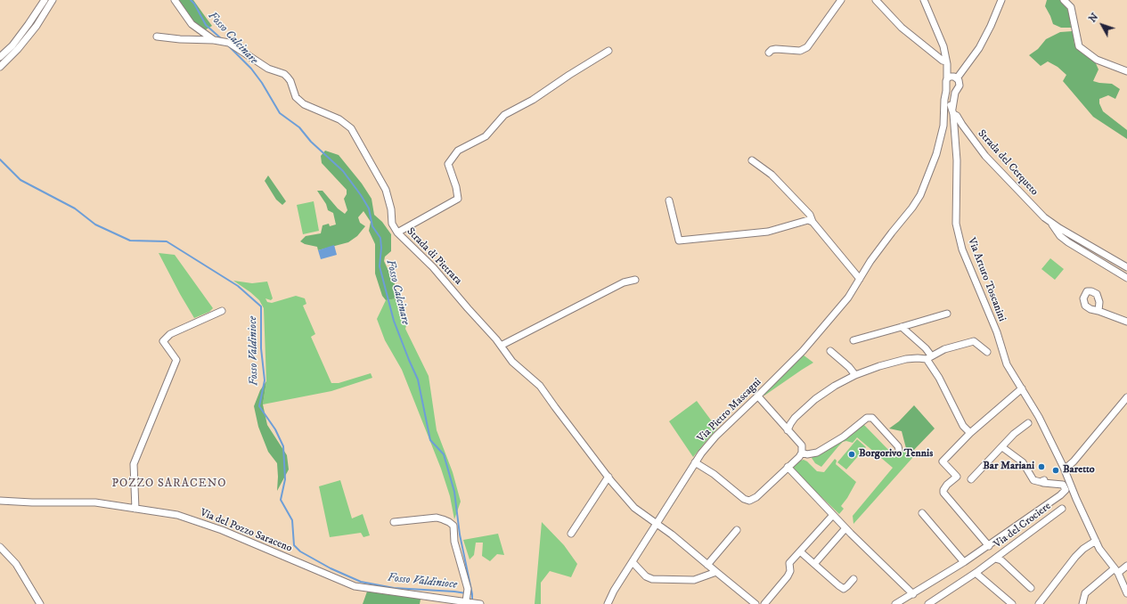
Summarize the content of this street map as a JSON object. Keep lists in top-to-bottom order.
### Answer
{
  "streets": {
    "street": [
      "Strada del Cerqueto",
      "Strada di Pietrara",
      "Via Arturo Toscanini",
      "Via Pietro Mascagni",
      "Via del Crociere",
      "Via del Pozzo Saraceno"
    ]
  },
  "crossings": [
    ["Strada del Cerqueto", "Via Arturo Toscanini"],
    ["Strada di Pietrara", "Via Pietro Mascagni"],
    ["Via Arturo Toscanini", "Via Pietro Mascagni"]
  ],
  "districts": ["POZZO SARACENO"],
  "water": ["Fosso Calcinare", "Fosso Valdinioce"],
  "places": ["Borgorivo Tennis", "Bar Mariani", "Baretto"],
  "north": "top left"
}
